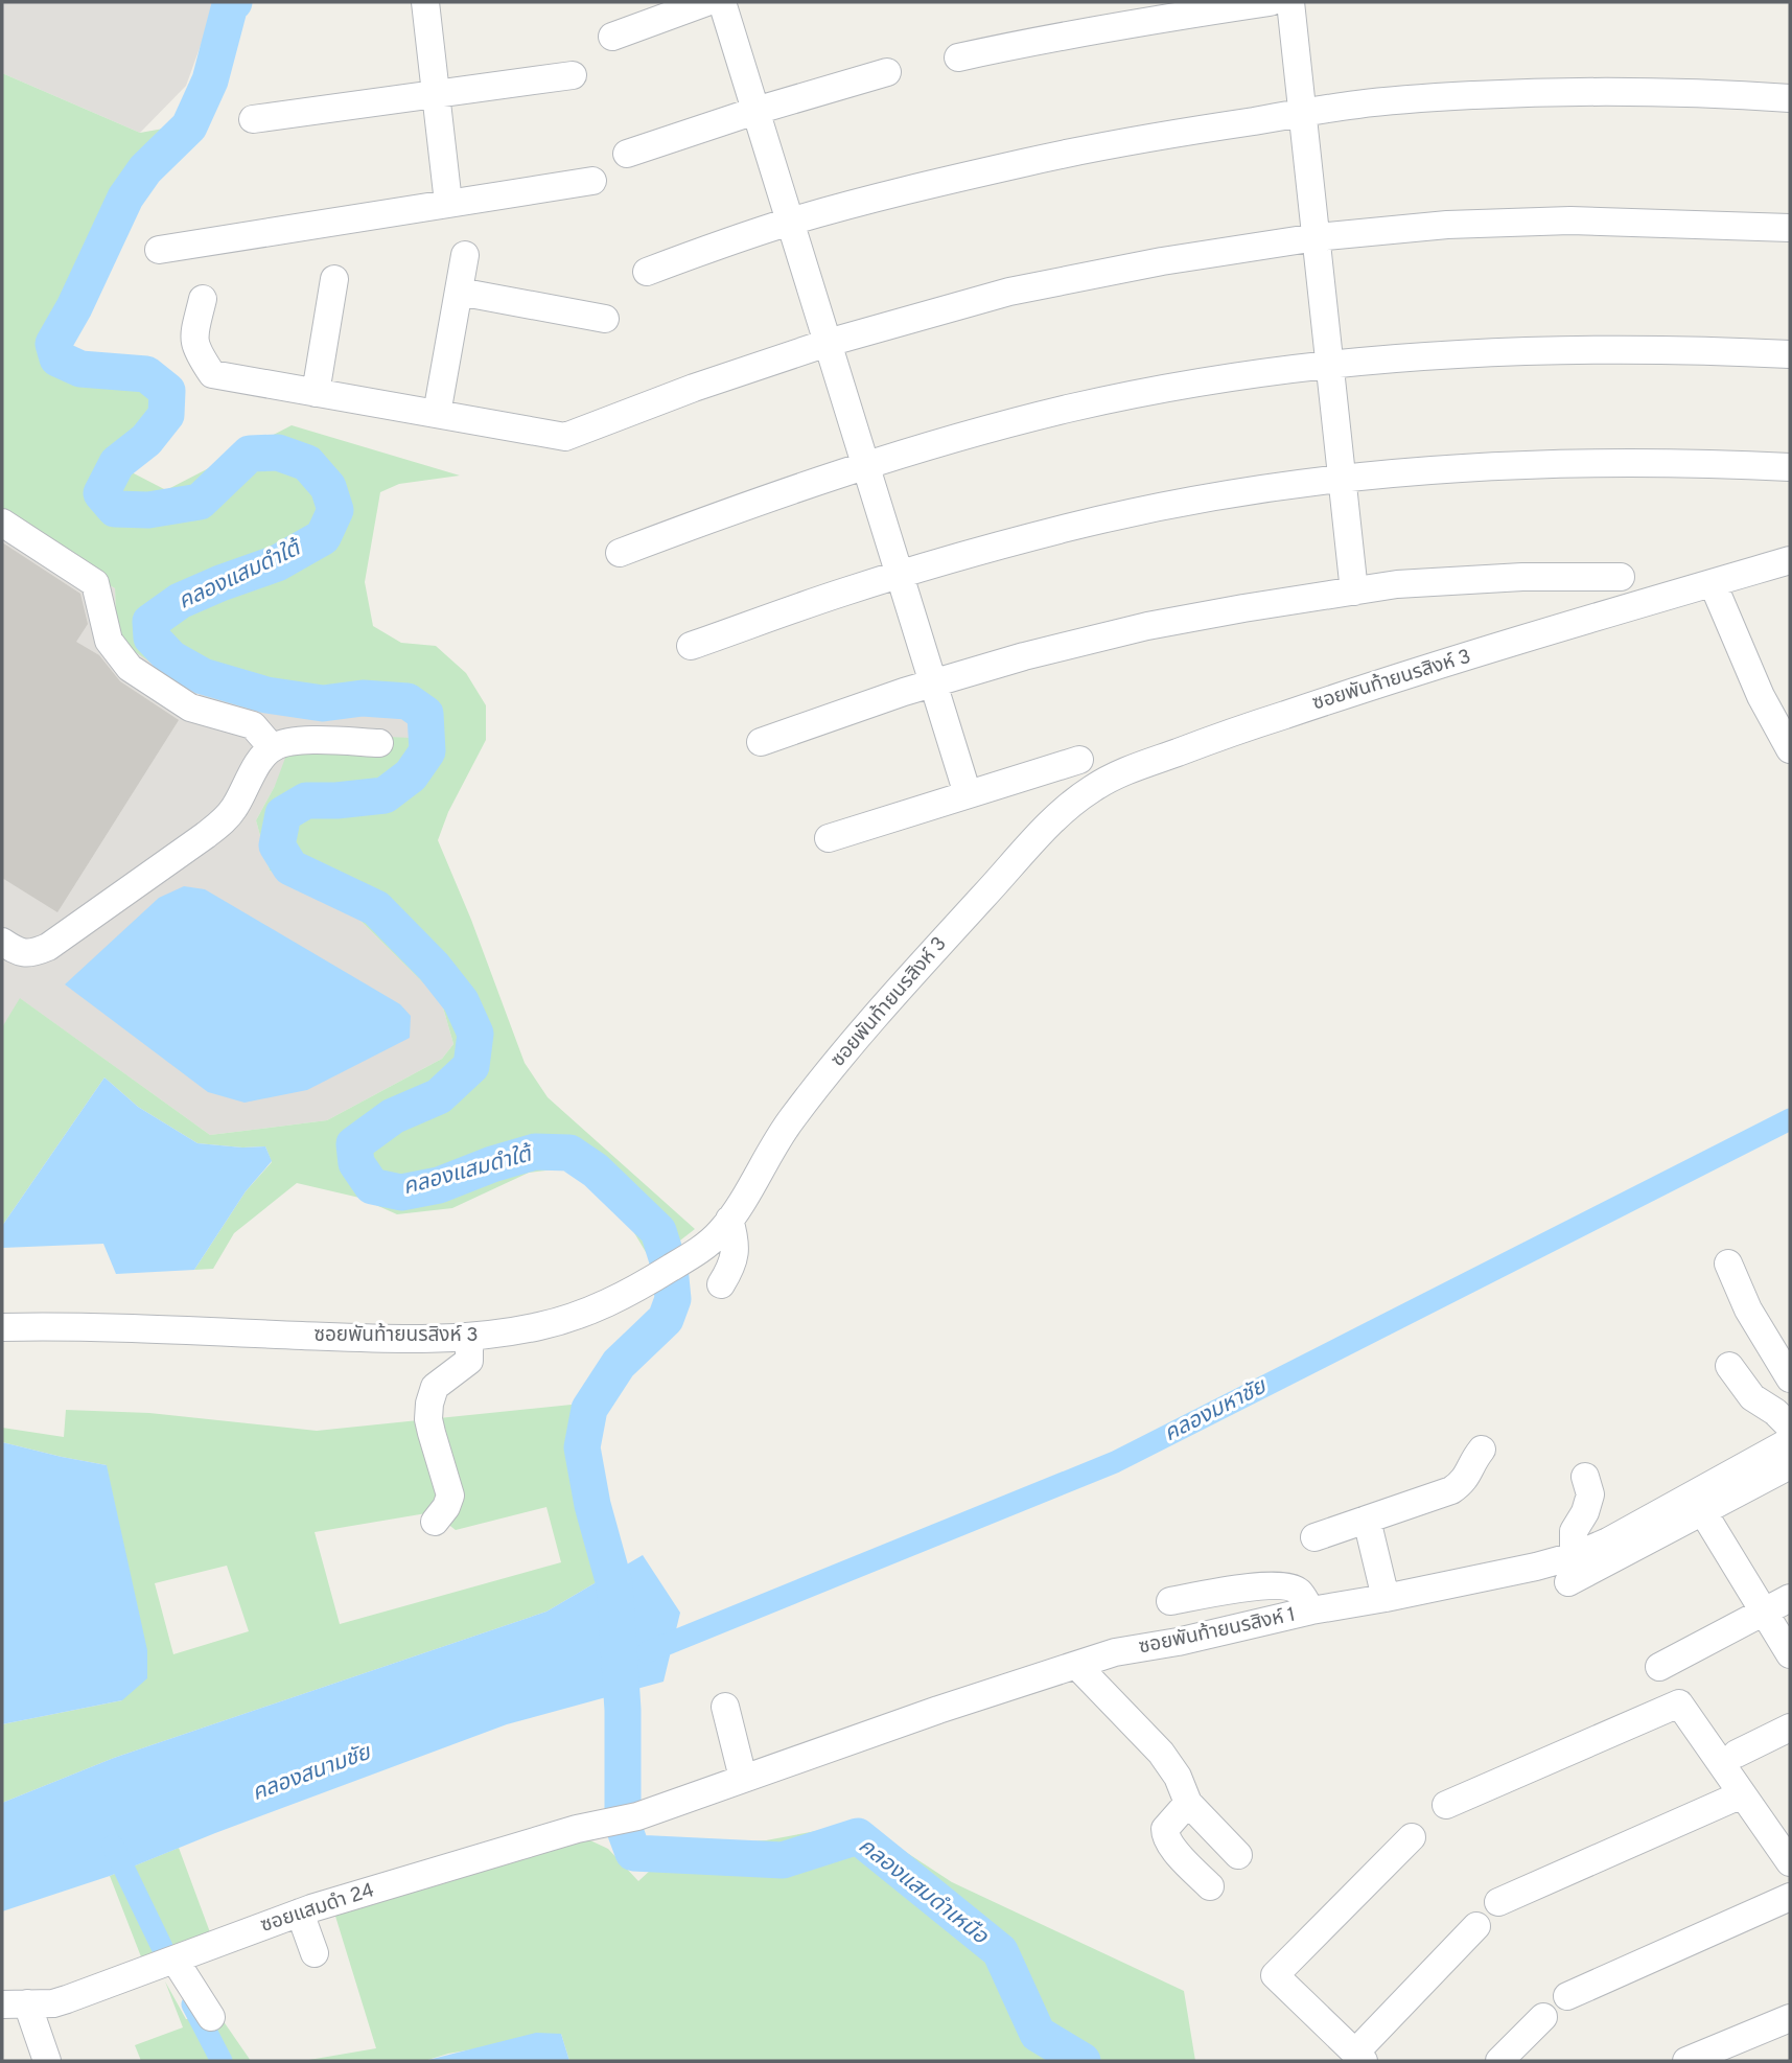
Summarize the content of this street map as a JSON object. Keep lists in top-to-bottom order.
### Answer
{
  "streets": {
    "street": ["ซอยพันท้ายนรสิงห์ 3", "ซอยพันท้ายนรสิงห์ 1", "ซอยแสมดำ 24"]
  },
  "crossings": [
    ["ซอยพันท้ายนรสิงห์ 1", "ซอยแสมดำ 24"]
  ],
  "water": [
    "คลองแสมดำใต้",
    "คลองมหาชัย",
    "คลองสนามชัย",
    "คลองแสมดำเหนือ"
  ]
}
